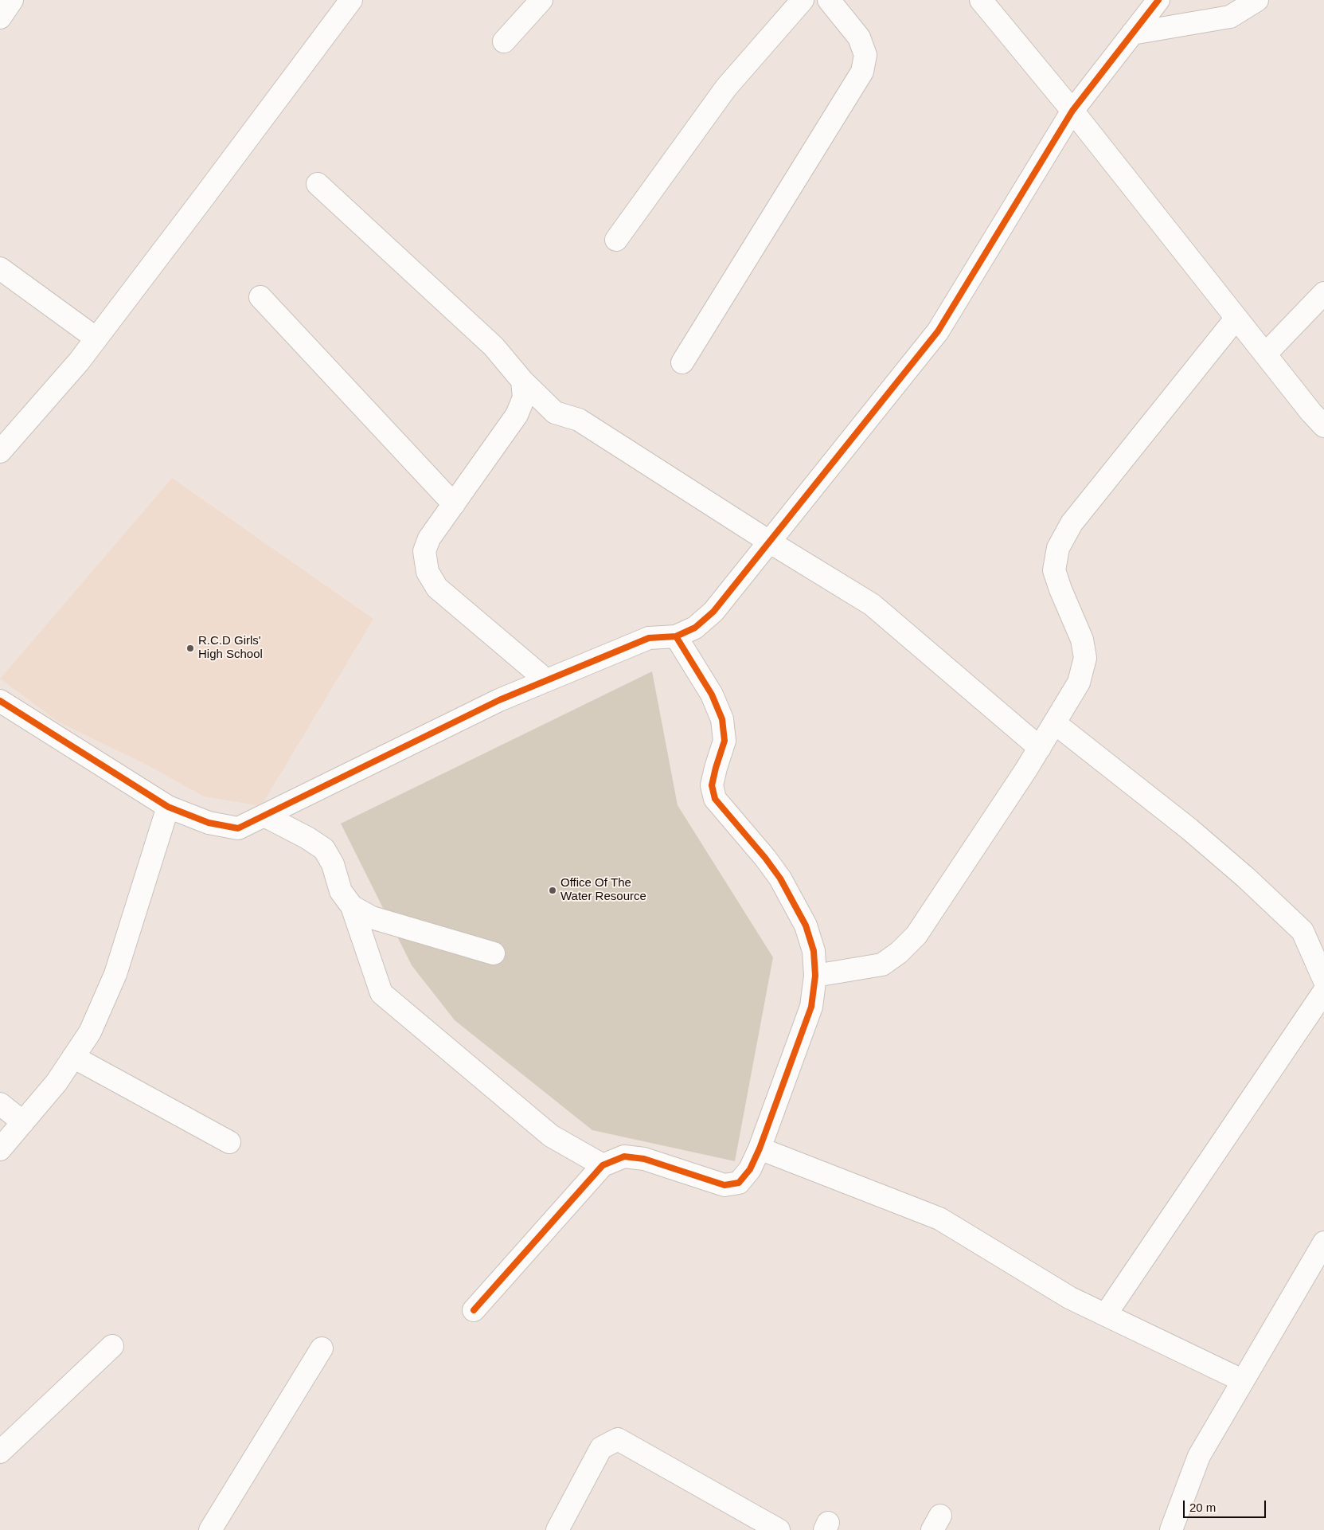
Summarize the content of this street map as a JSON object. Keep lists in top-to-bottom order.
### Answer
{
  "places": ["R.C.D Girls' High School", "Office Of The Water Resource"],
  "scale_bar": "20 m"
}
